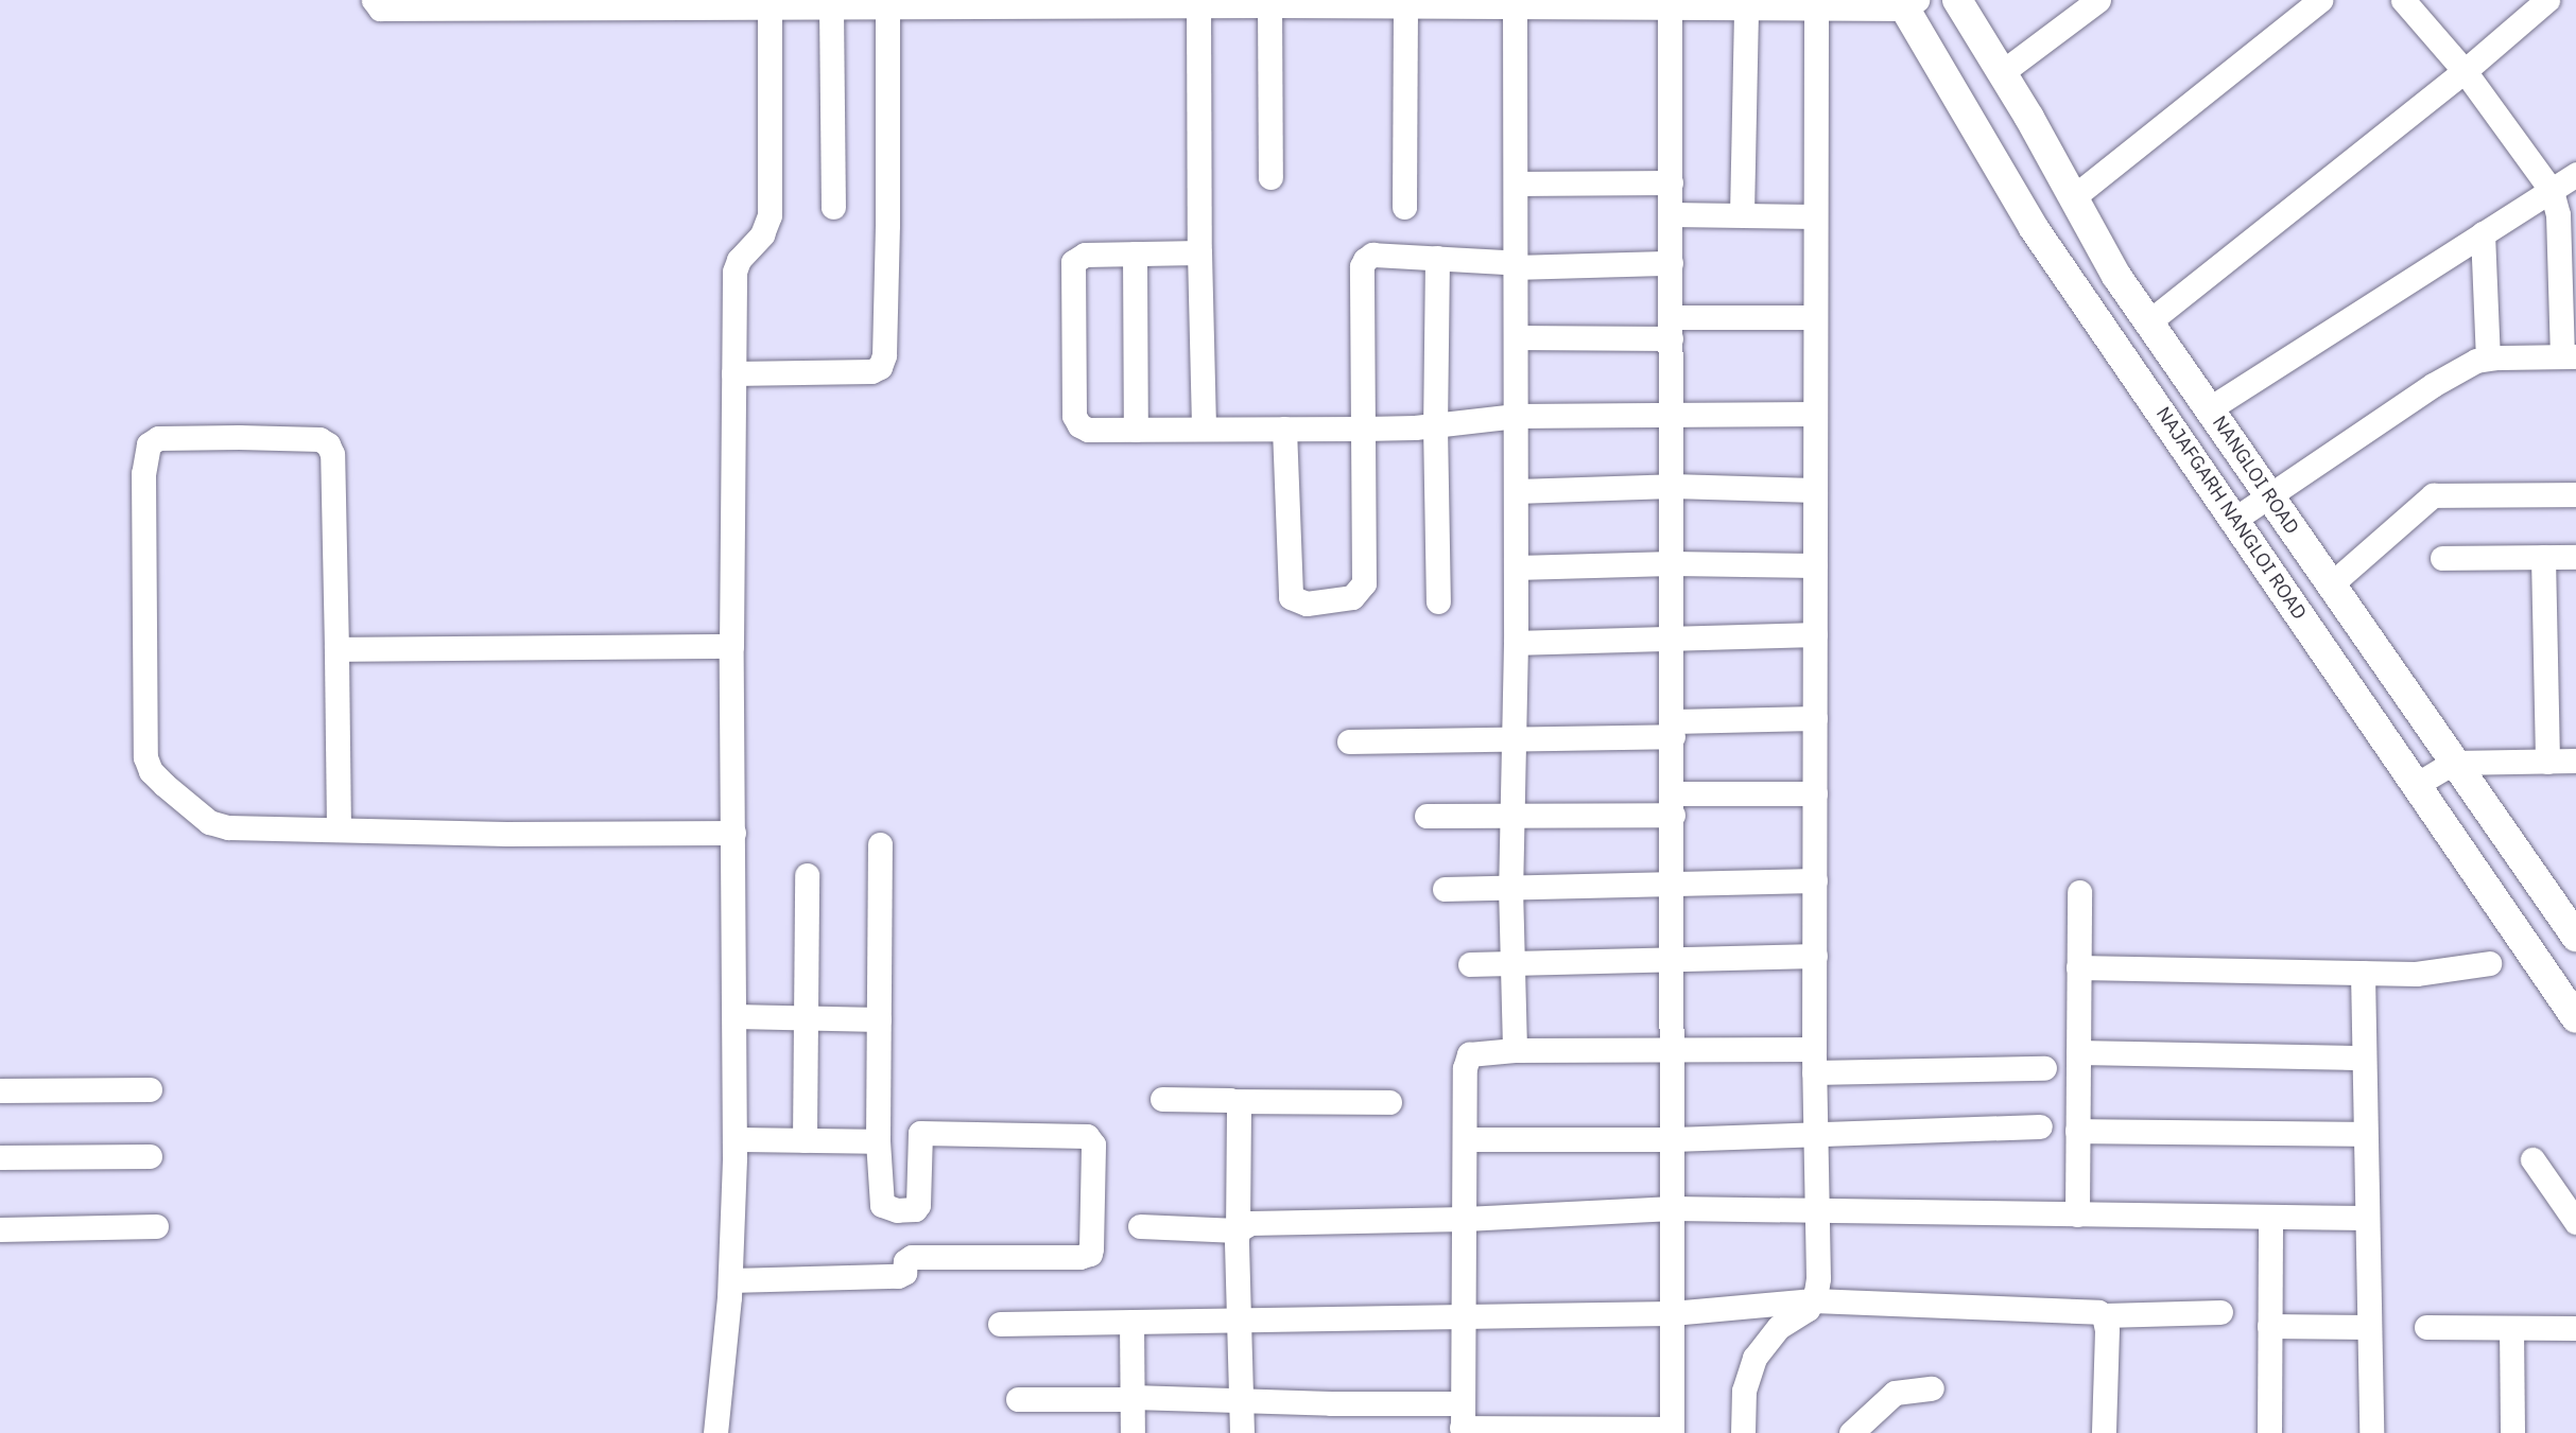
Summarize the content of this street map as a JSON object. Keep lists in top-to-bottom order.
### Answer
{
  "streets": {
    "main road": ["NANGLOI ROAD", "NAJAFGARH NANGLOI ROAD"]
  }
}
